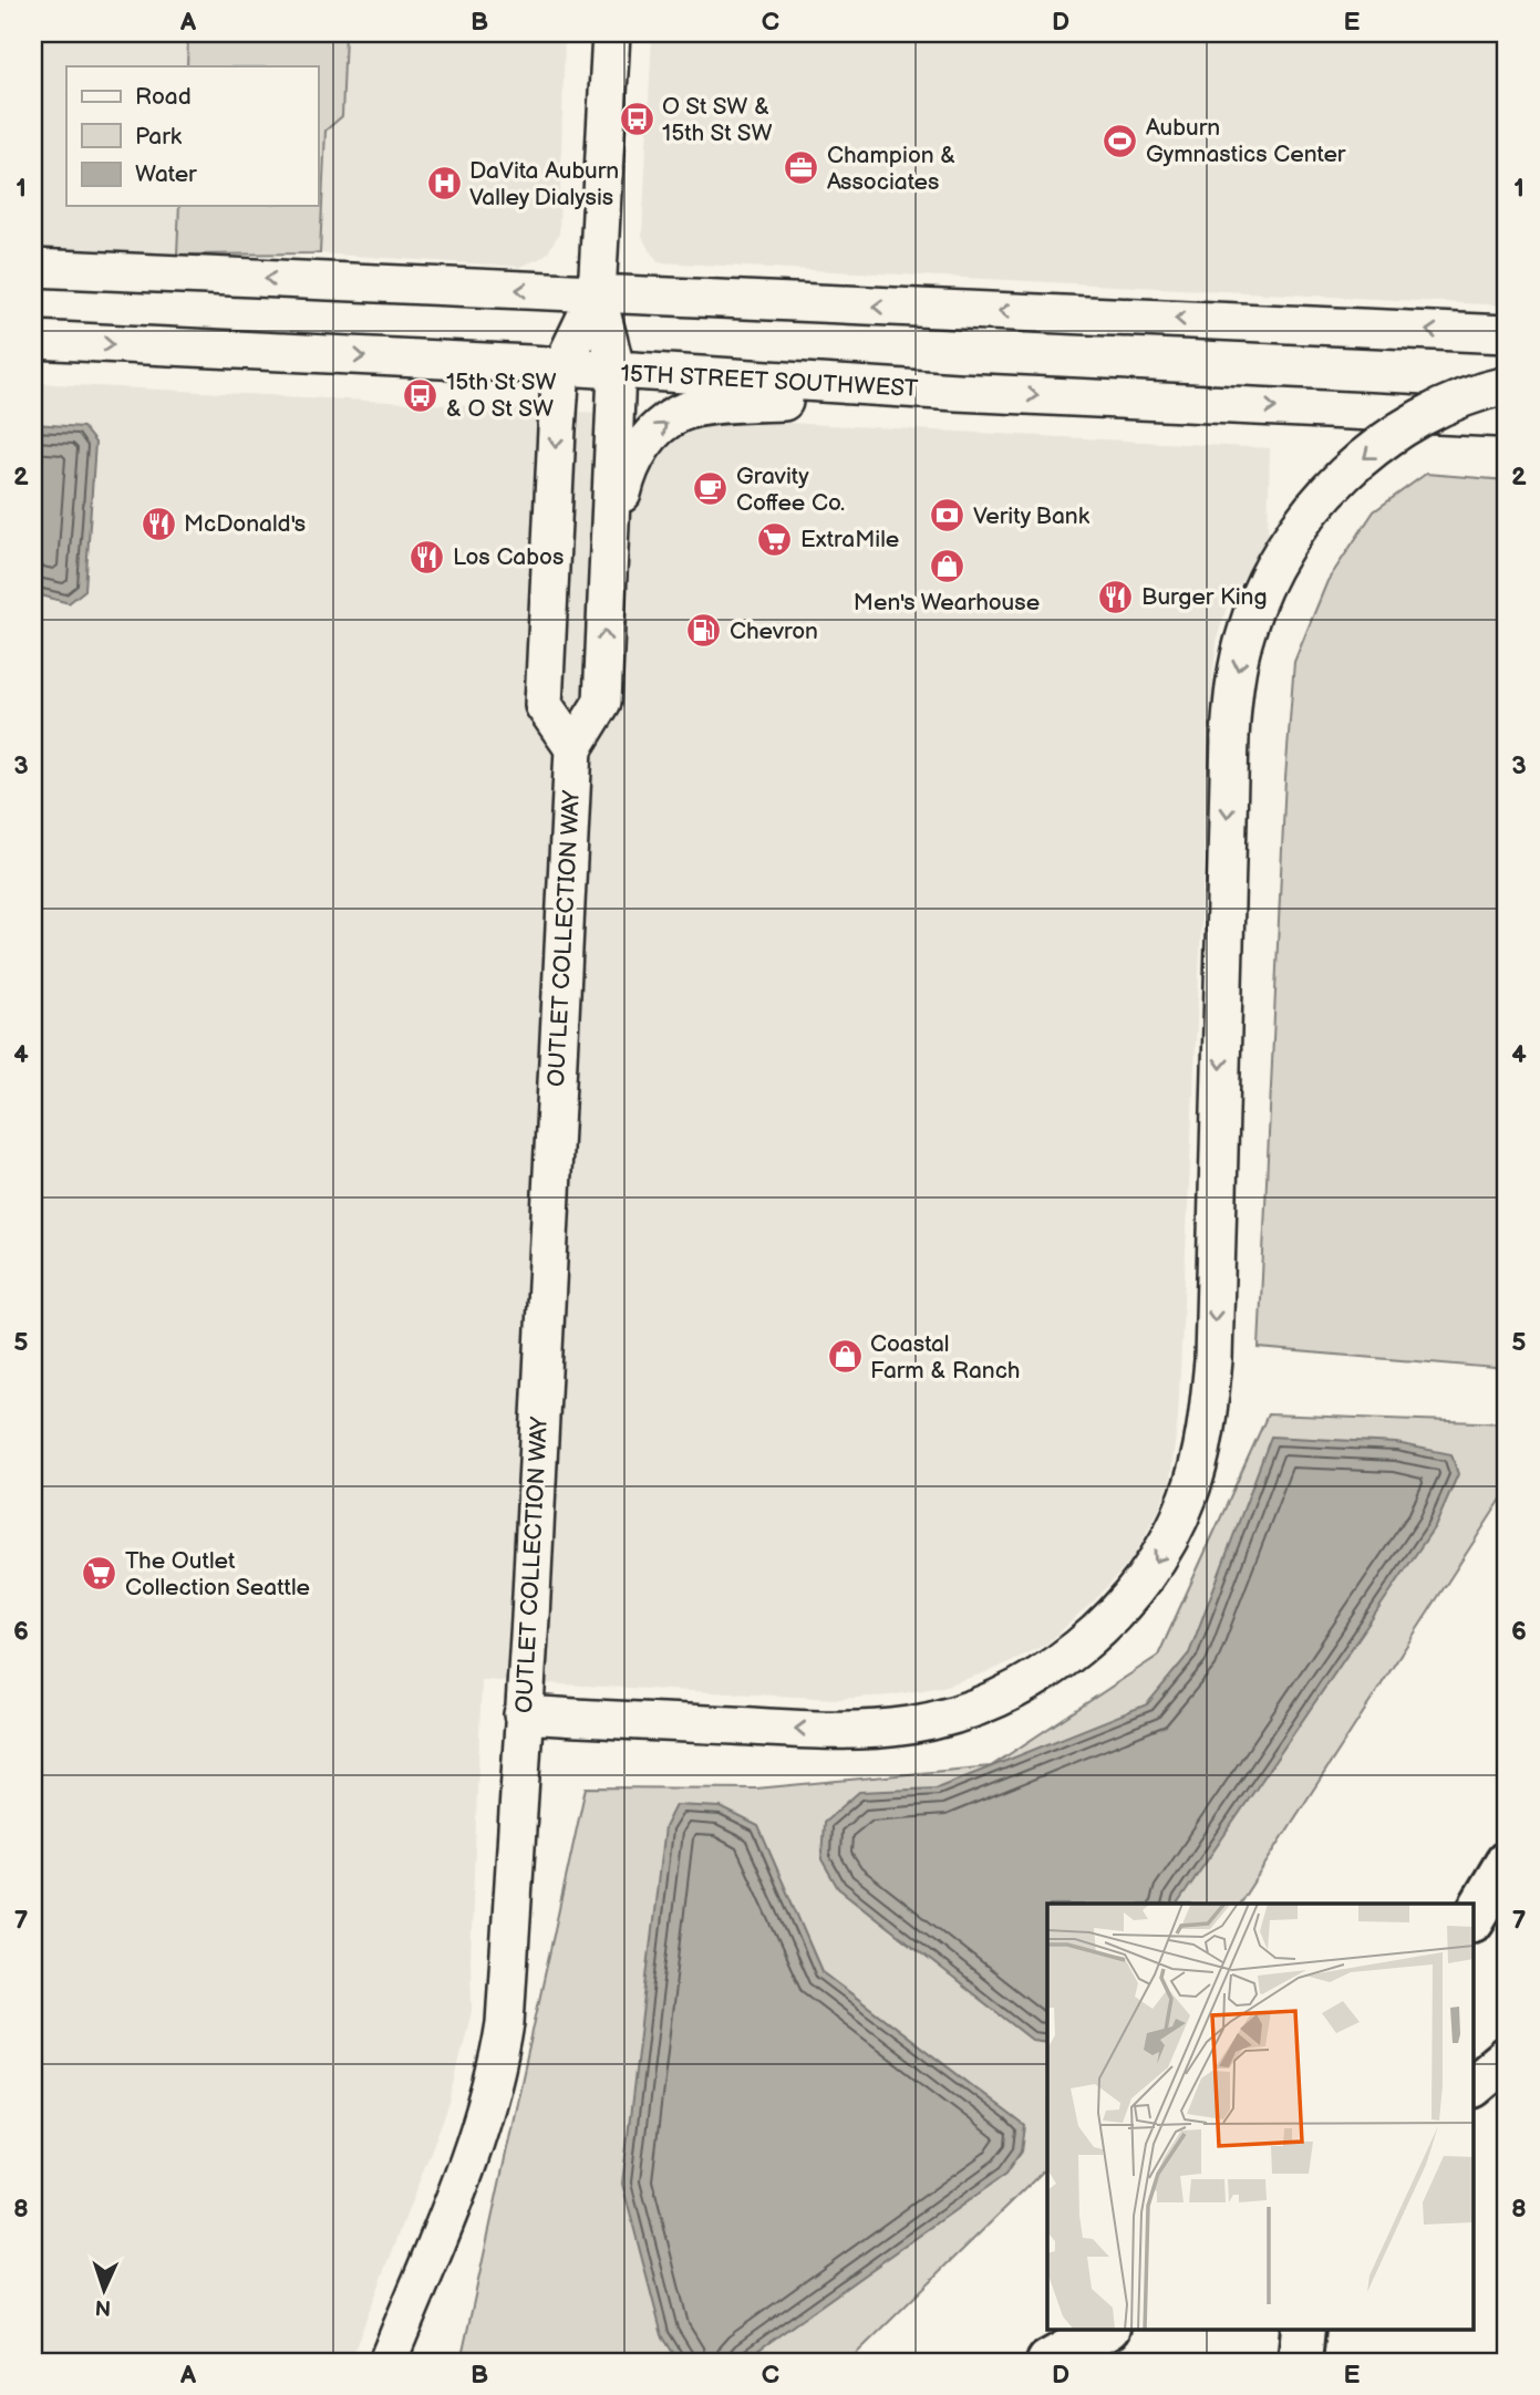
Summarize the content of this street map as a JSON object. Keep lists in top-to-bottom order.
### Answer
{
  "streets": {
    "main road": ["15TH STREET SOUTHWEST", "OUTLET COLLECTION WAY"]
  },
  "crossings": [
    ["15TH STREET SOUTHWEST", "OUTLET COLLECTION WAY"]
  ],
  "places": {
    "bus stop": ["O St SW & 15th St SW", "15th St SW & O St SW"],
    "sports": ["Auburn Gymnastics Center"],
    "office": ["Champion & Associates"],
    "hospital": ["DaVita Auburn Valley Dialysis"],
    "cafe": ["Gravity Coffee Co."],
    "bank": ["Verity Bank"],
    "restaurant": ["McDonald's", "Los Cabos", "Burger King"],
    "supermarket": ["ExtraMile", "The Outlet Collection Seattle"],
    "shop": ["Men's Wearhouse", "Coastal Farm & Ranch"],
    "fuel station": ["Chevron"]
  },
  "legend": ["Road", "Park", "Water"],
  "north": "bottom",
  "grid": {
    "columns": [
      "A",
      "B",
      "C",
      "D",
      "E"
    ],
    "rows": [
      "1",
      "2",
      "3",
      "4",
      "5",
      "6",
      "7",
      "8"
    ]
  }
}
